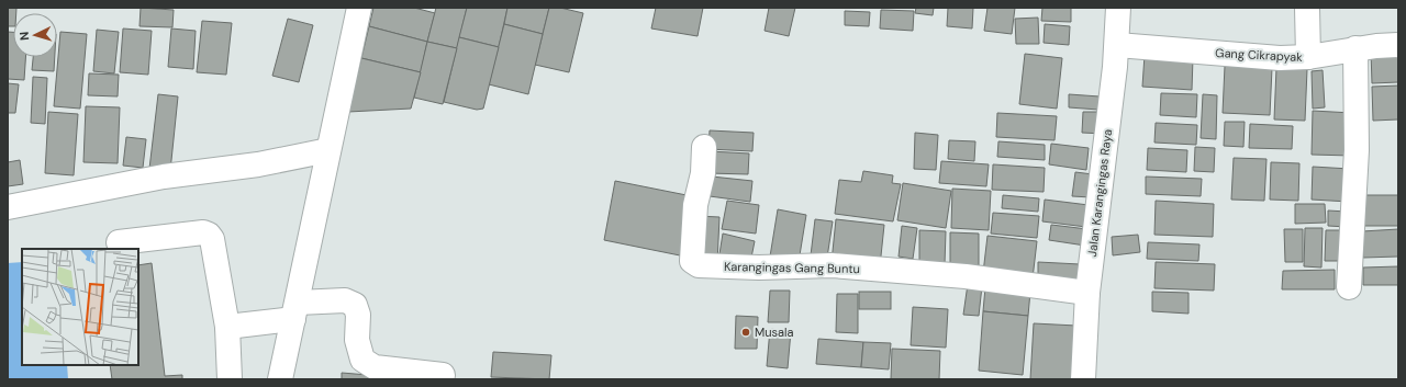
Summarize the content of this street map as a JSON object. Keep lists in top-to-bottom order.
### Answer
{
  "streets": {
    "street": ["Gang Cikrapyak", "Jalan Karangingas Raya", "Karangingas Gang Buntu"]
  },
  "crossings": [
    ["Gang Cikrapyak", "Jalan Karangingas Raya"],
    ["Jalan Karangingas Raya", "Karangingas Gang Buntu"]
  ],
  "places": ["Musala"],
  "north": "left"
}
